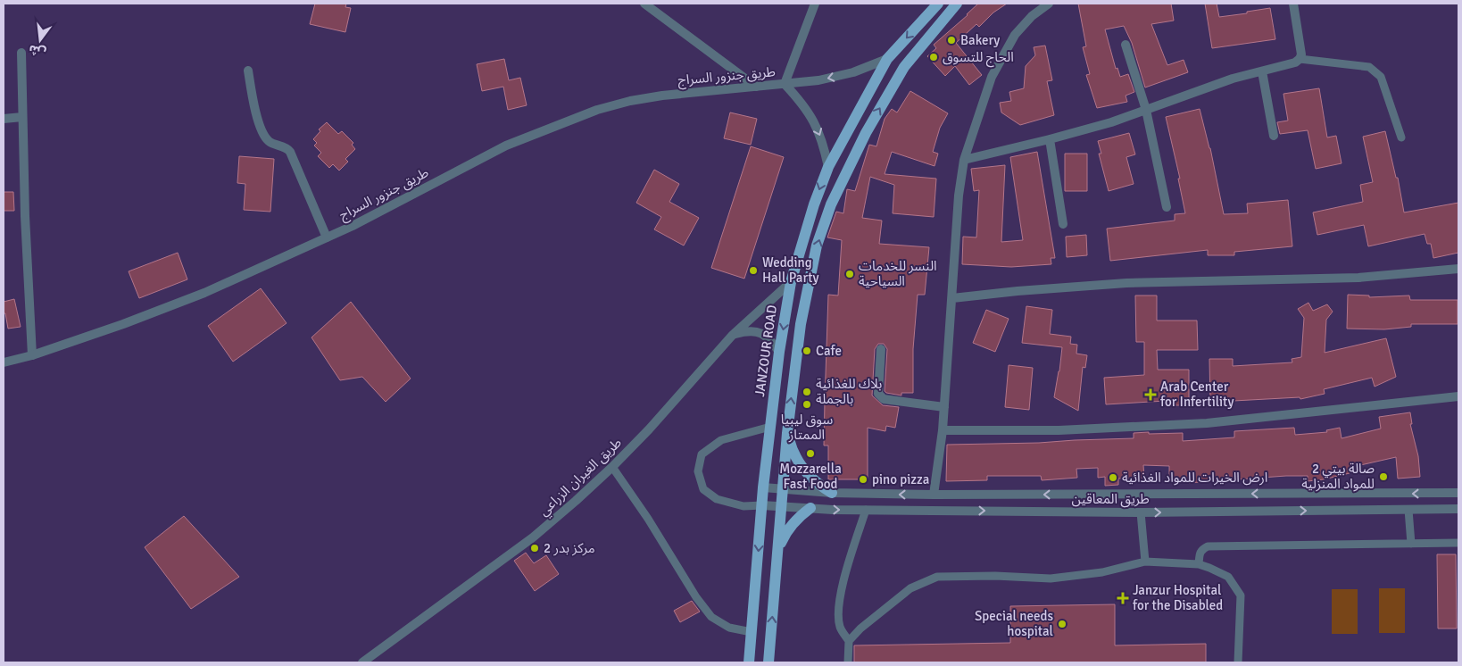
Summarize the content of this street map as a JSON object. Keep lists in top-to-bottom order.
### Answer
{
  "streets": {
    "main road": ["JANZOUR ROAD"],
    "street": ["طريق جنزور السراج", "طريق الغيران الزراعي", "طريق المعاقين"]
  },
  "crossings": [
    ["طريق جنزور السراج", "JANZOUR ROAD"],
    ["JANZOUR ROAD", "طريق الغيران الزراعي"],
    ["JANZOUR ROAD", "طريق المعاقين"]
  ],
  "places": {
    "other": [
      "Bakery",
      "الحاج للتسوق",
      "Wedding Hall Party",
      "النسر للخدمات السياحية",
      "Cafe",
      "بلاك للغذائية بالجملة",
      "سوق ليبيا الممتاز",
      "Mozzarella Fast Food",
      "صالة بيتي 2 للمواد المنزلية",
      "ارض الخيرات للمواد الغذائية",
      "pino pizza",
      "مركز بدر 2",
      "Special needs hospital"
    ],
    "health": ["Arab Center for Infertility", "Janzur Hospital for the Disabled"]
  },
  "north": "bottom"
}
